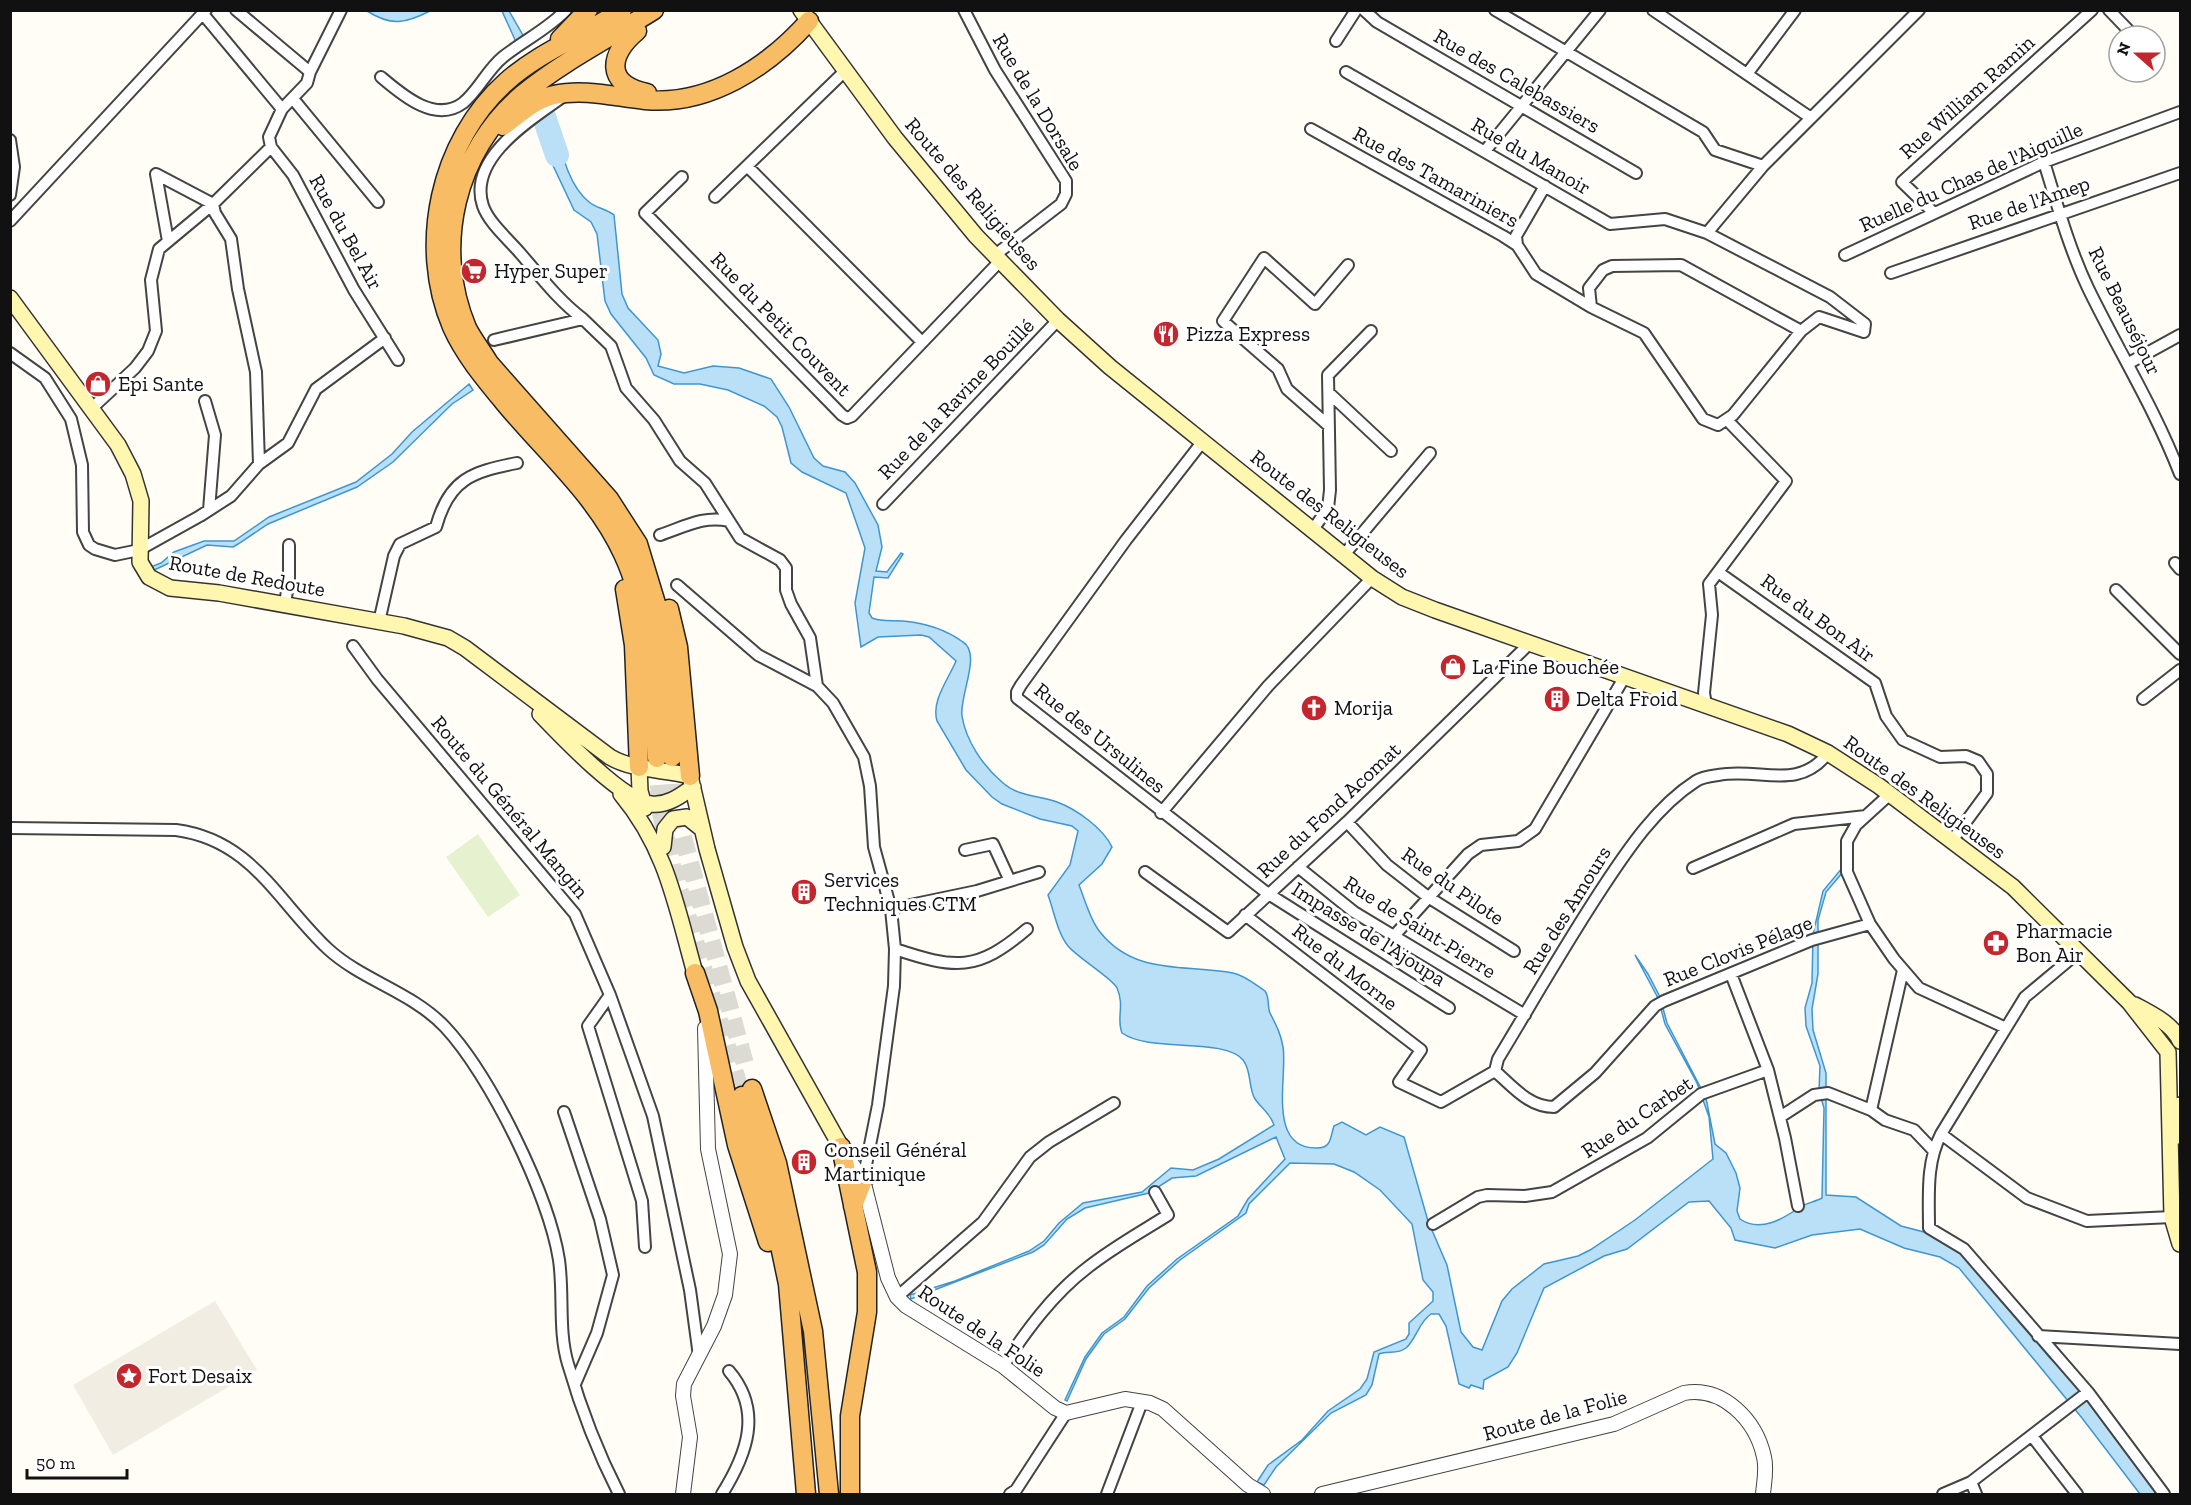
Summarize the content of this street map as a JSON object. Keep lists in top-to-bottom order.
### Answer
{
  "streets": {
    "main road": ["Route des Religieuses", "Route de Redoute", "Route de la Folie"],
    "street": [
      "Rue des Calebassiers",
      "Rue William Ramin",
      "Rue de la Dorsale",
      "Rue du Manoir",
      "Rue des Tamariniers",
      "Ruelle du Chas de l'Aiguille",
      "Rue de l'Amep",
      "Rue du Bel Air",
      "Rue Beauséjour",
      "Rue du Petit Couvent",
      "Rue de la Ravine Bouillé",
      "Rue du Bon Air",
      "Rue des Ursulines",
      "Route du Général Mangin",
      "Rue du Fond Acomat",
      "Rue du Pilote",
      "Rue des Amours",
      "Rue de Saint-Pierre",
      "Impasse de l'Ajoupa",
      "Rue Clovis Pélage",
      "Rue du Morne",
      "Rue du Carbet"
    ]
  },
  "crossings": [
    ["Rue William Ramin", "Ruelle du Chas de l'Aiguille"],
    ["Rue de la Dorsale", "Route des Religieuses"],
    ["Rue de la Dorsale", "Rue du Petit Couvent"],
    ["Ruelle du Chas de l'Aiguille", "Rue Beauséjour"],
    ["Route des Religieuses", "Rue du Petit Couvent"],
    ["Route des Religieuses", "Rue de la Ravine Bouillé"],
    ["Route des Religieuses", "Rue du Bon Air"],
    ["Route des Religieuses", "Rue des Ursulines"],
    ["Route des Religieuses", "Rue du Fond Acomat"],
    ["Route des Religieuses", "Rue des Amours"],
    ["Rue de l'Amep", "Rue Beauséjour"],
    ["Rue des Ursulines", "Rue du Fond Acomat"],
    ["Rue des Ursulines", "Impasse de l'Ajoupa"],
    ["Rue du Fond Acomat", "Rue du Pilote"],
    ["Rue du Fond Acomat", "Rue de Saint-Pierre"],
    ["Rue du Fond Acomat", "Impasse de l'Ajoupa"],
    ["Rue du Fond Acomat", "Rue du Morne"],
    ["Rue des Amours", "Rue de Saint-Pierre"],
    ["Rue des Amours", "Rue Clovis Pélage"],
    ["Rue des Amours", "Rue du Morne"],
    ["Rue Clovis Pélage", "Rue du Morne"]
  ],
  "places": {
    "supermarket": ["Hyper Super"],
    "restaurant": ["Pizza Express"],
    "shop": ["Epi Sante", "La Fine Bouchée"],
    "building": ["Delta Froid", "Services Techniques CTM", "Conseil Général Martinique"],
    "church": ["Morija"],
    "pharmacy": ["Pharmacie Bon Air"],
    "place": ["Fort Desaix"]
  },
  "scale_bar": "50 m",
  "north": "left"
}
